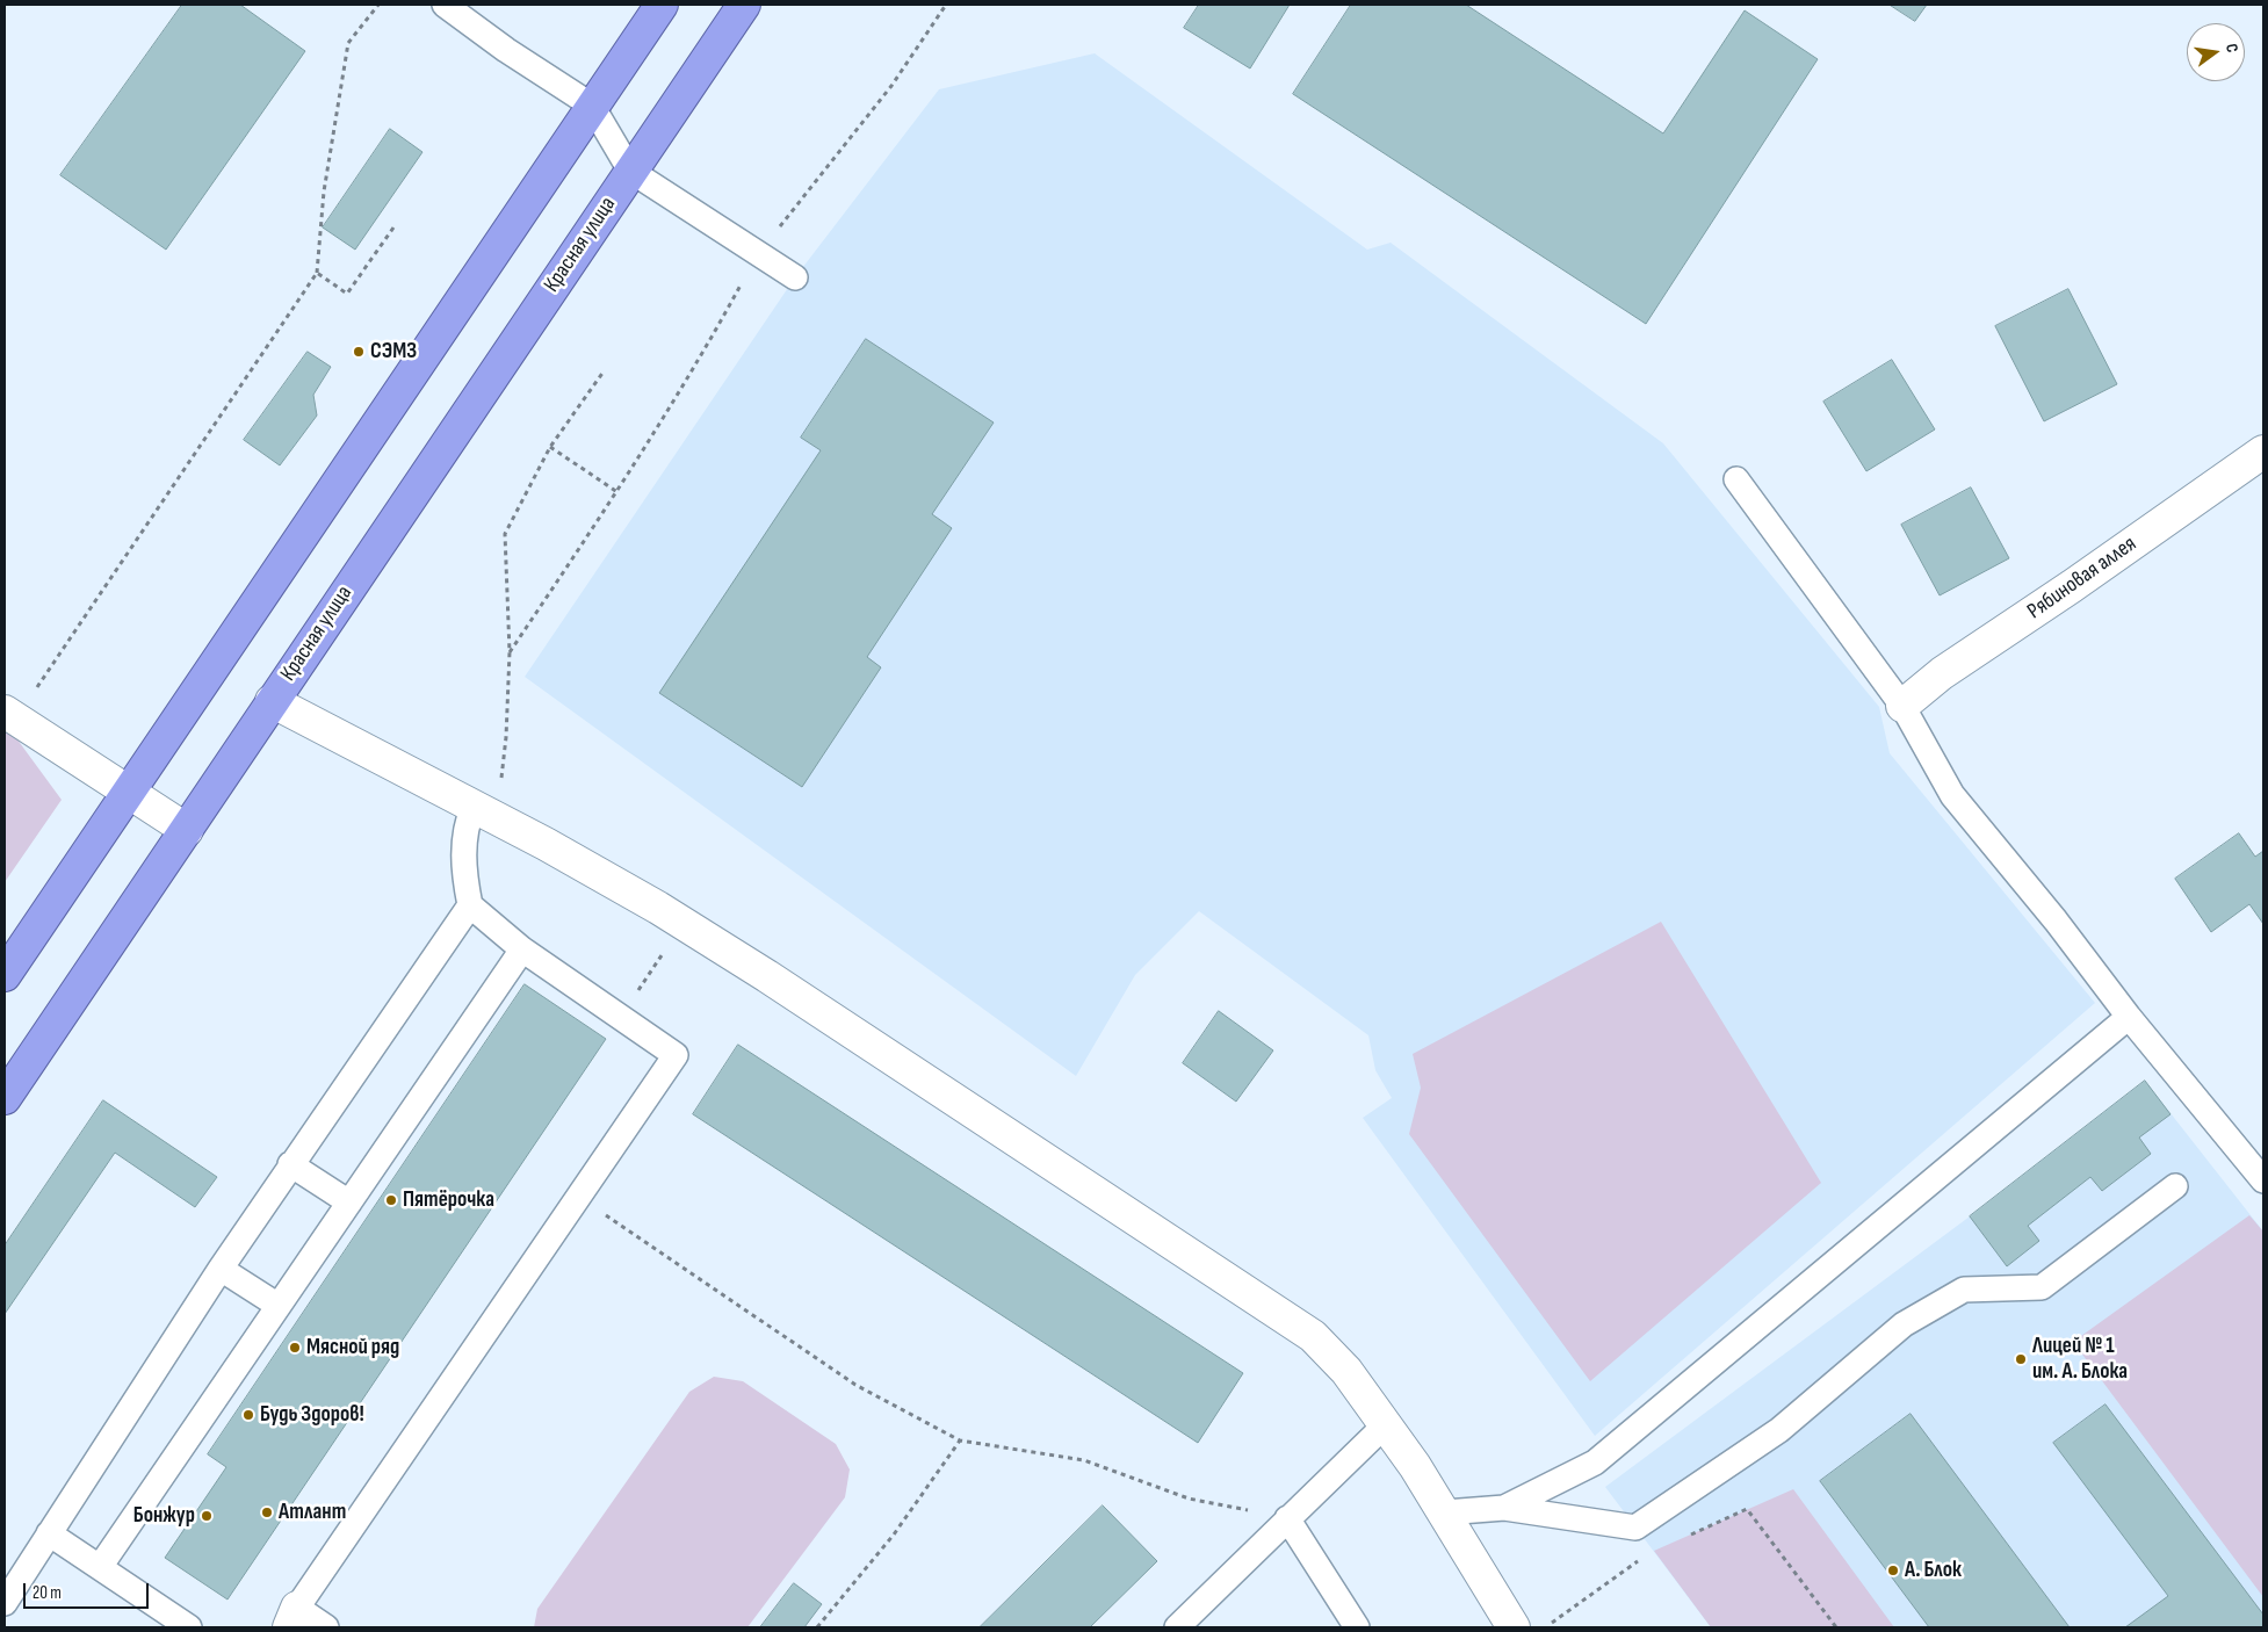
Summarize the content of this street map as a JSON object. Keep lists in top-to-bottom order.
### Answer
{
  "streets": {
    "highway": ["Красная улица"],
    "street": ["Рябиновая аллея"]
  },
  "places": [
    "СЭМЗ",
    "Пятёрочка",
    "Мясной ряд",
    "Лицей № 1 им. А. Блока",
    "Будь Здоров!",
    "Атлант",
    "Бонжур",
    "А. Блок"
  ],
  "scale_bar": "20 m",
  "north": "right"
}
